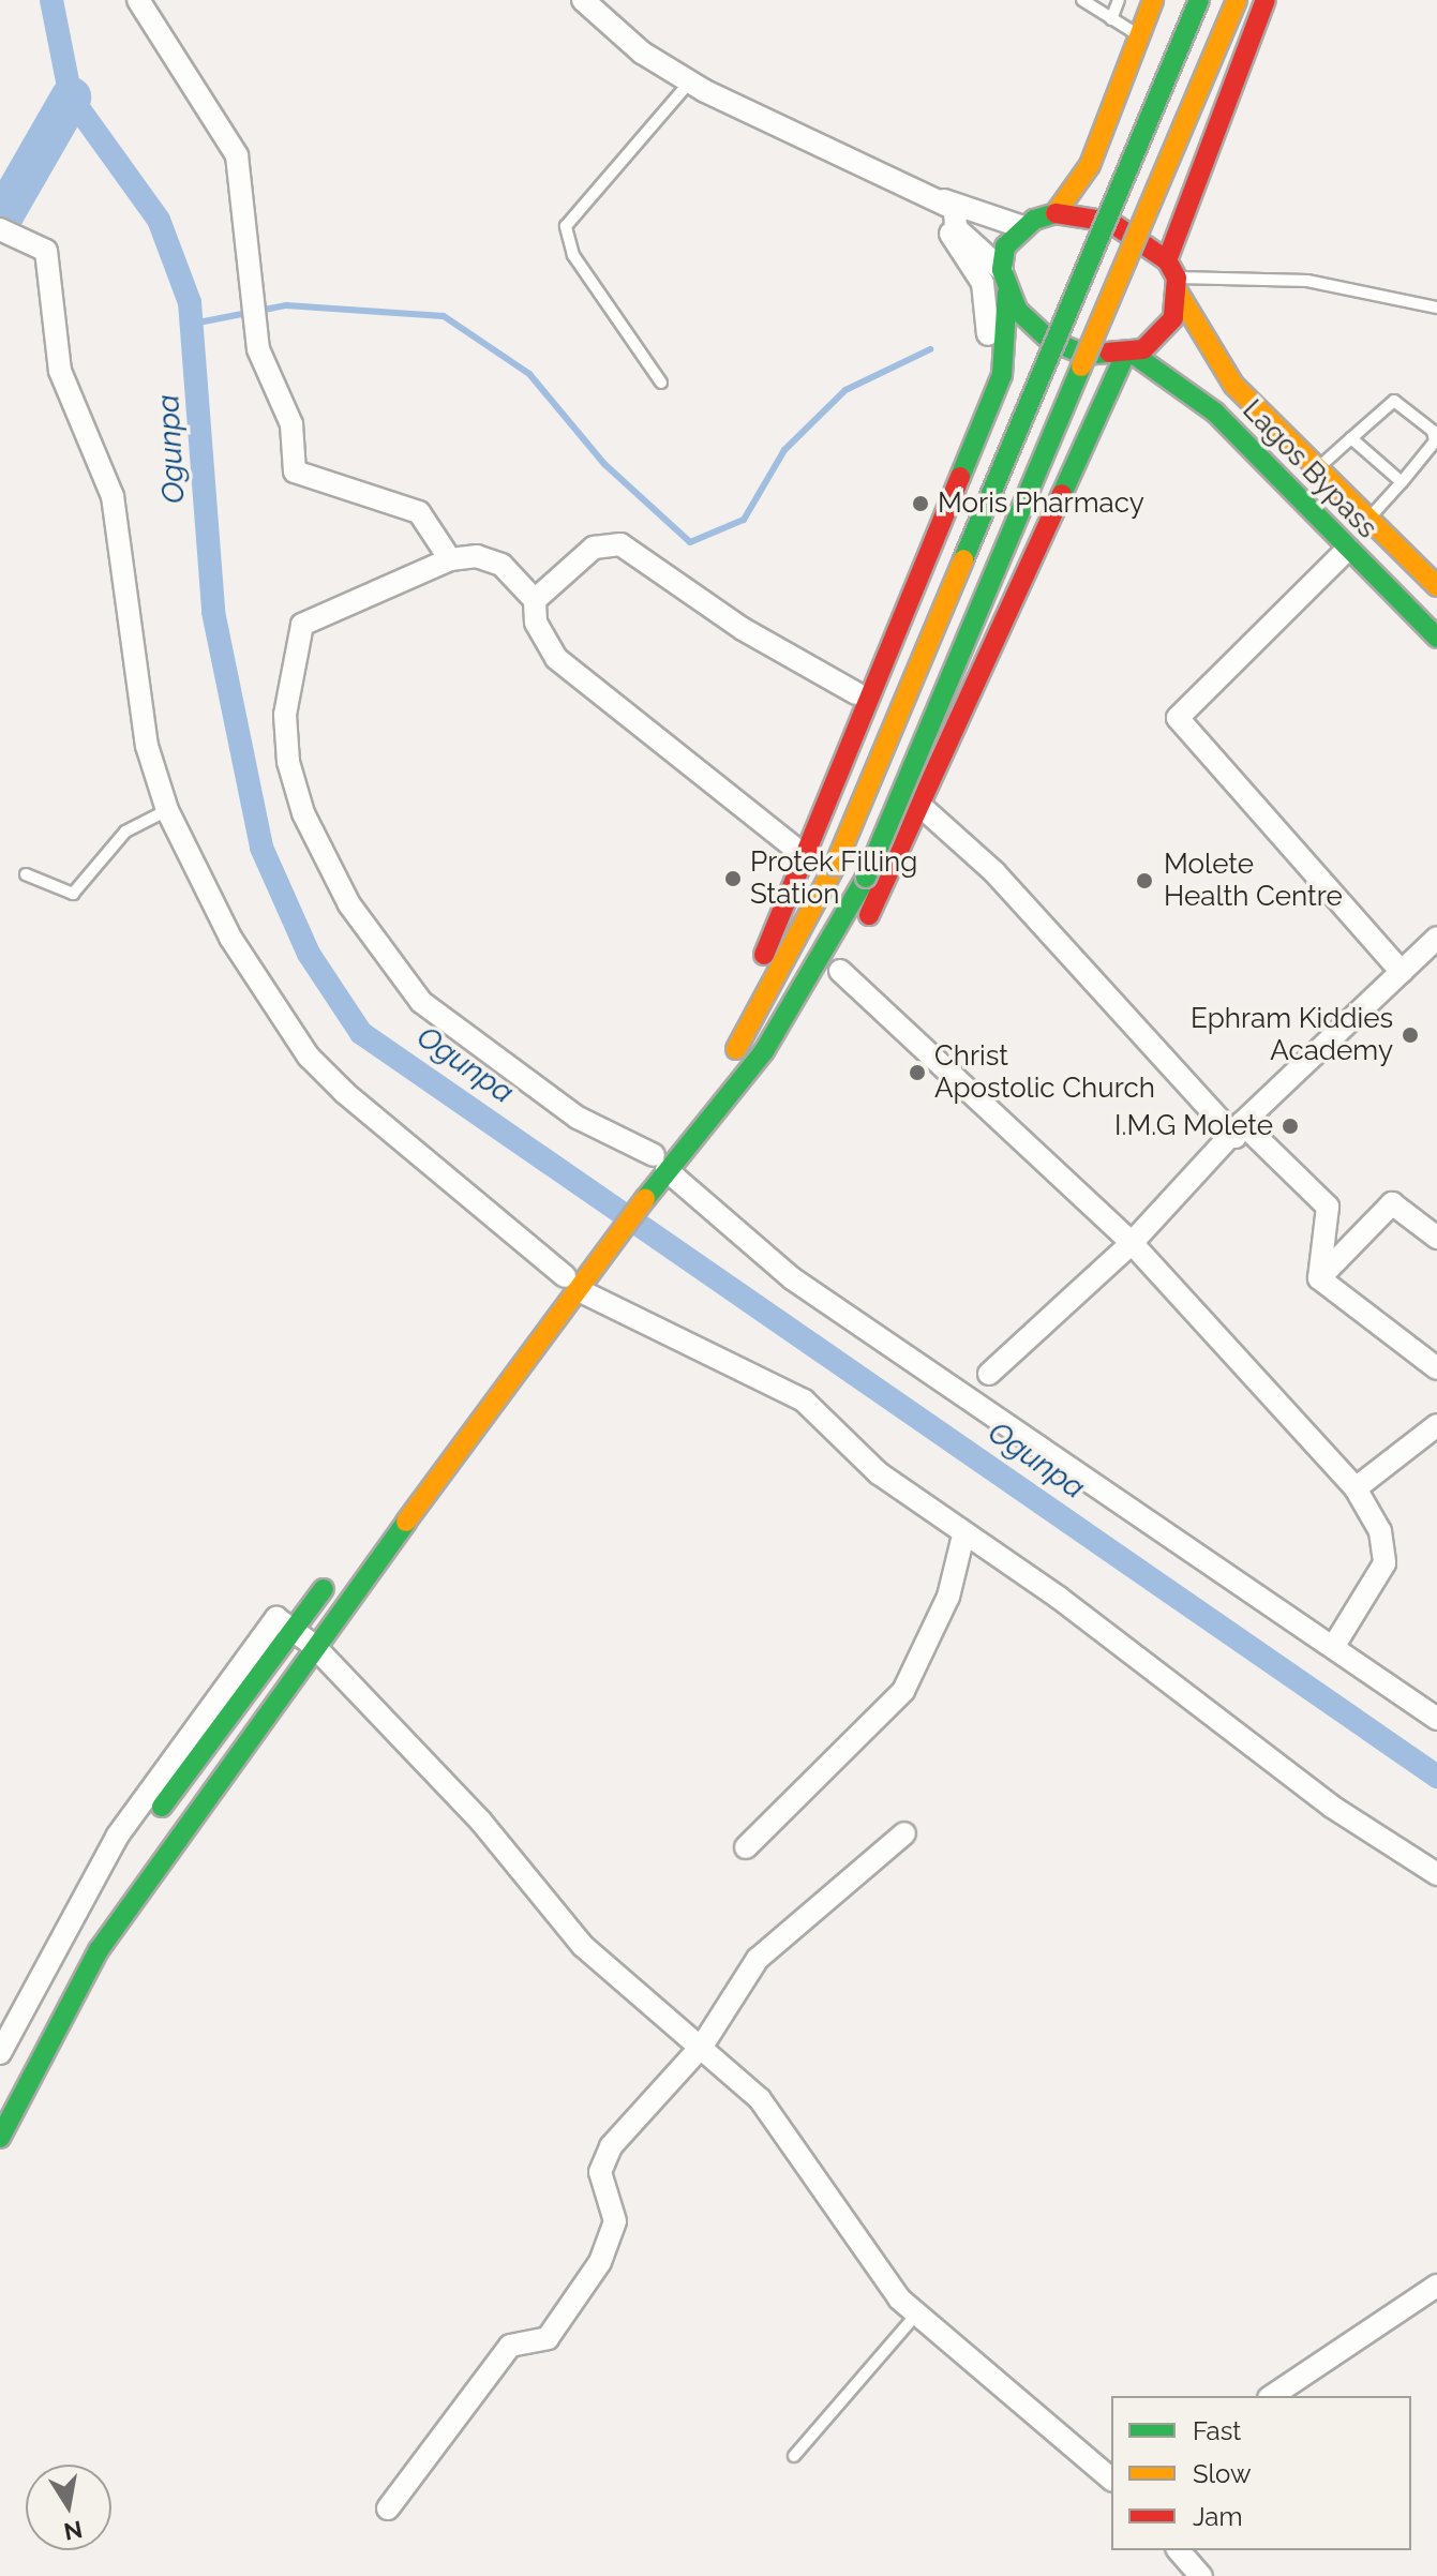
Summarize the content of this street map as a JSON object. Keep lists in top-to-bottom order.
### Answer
{
  "streets": {
    "main road": ["Lagos Bypass"]
  },
  "water": ["Ogunpa"],
  "places": [
    "Moris Pharmacy",
    "Protek Filling Station",
    "Molete Health Centre",
    "Ephram Kiddies Academy",
    "Christ Apostolic Church",
    "I.M.G Molete"
  ],
  "legend": ["Fast", "Slow", "Jam"],
  "north": "bottom"
}
